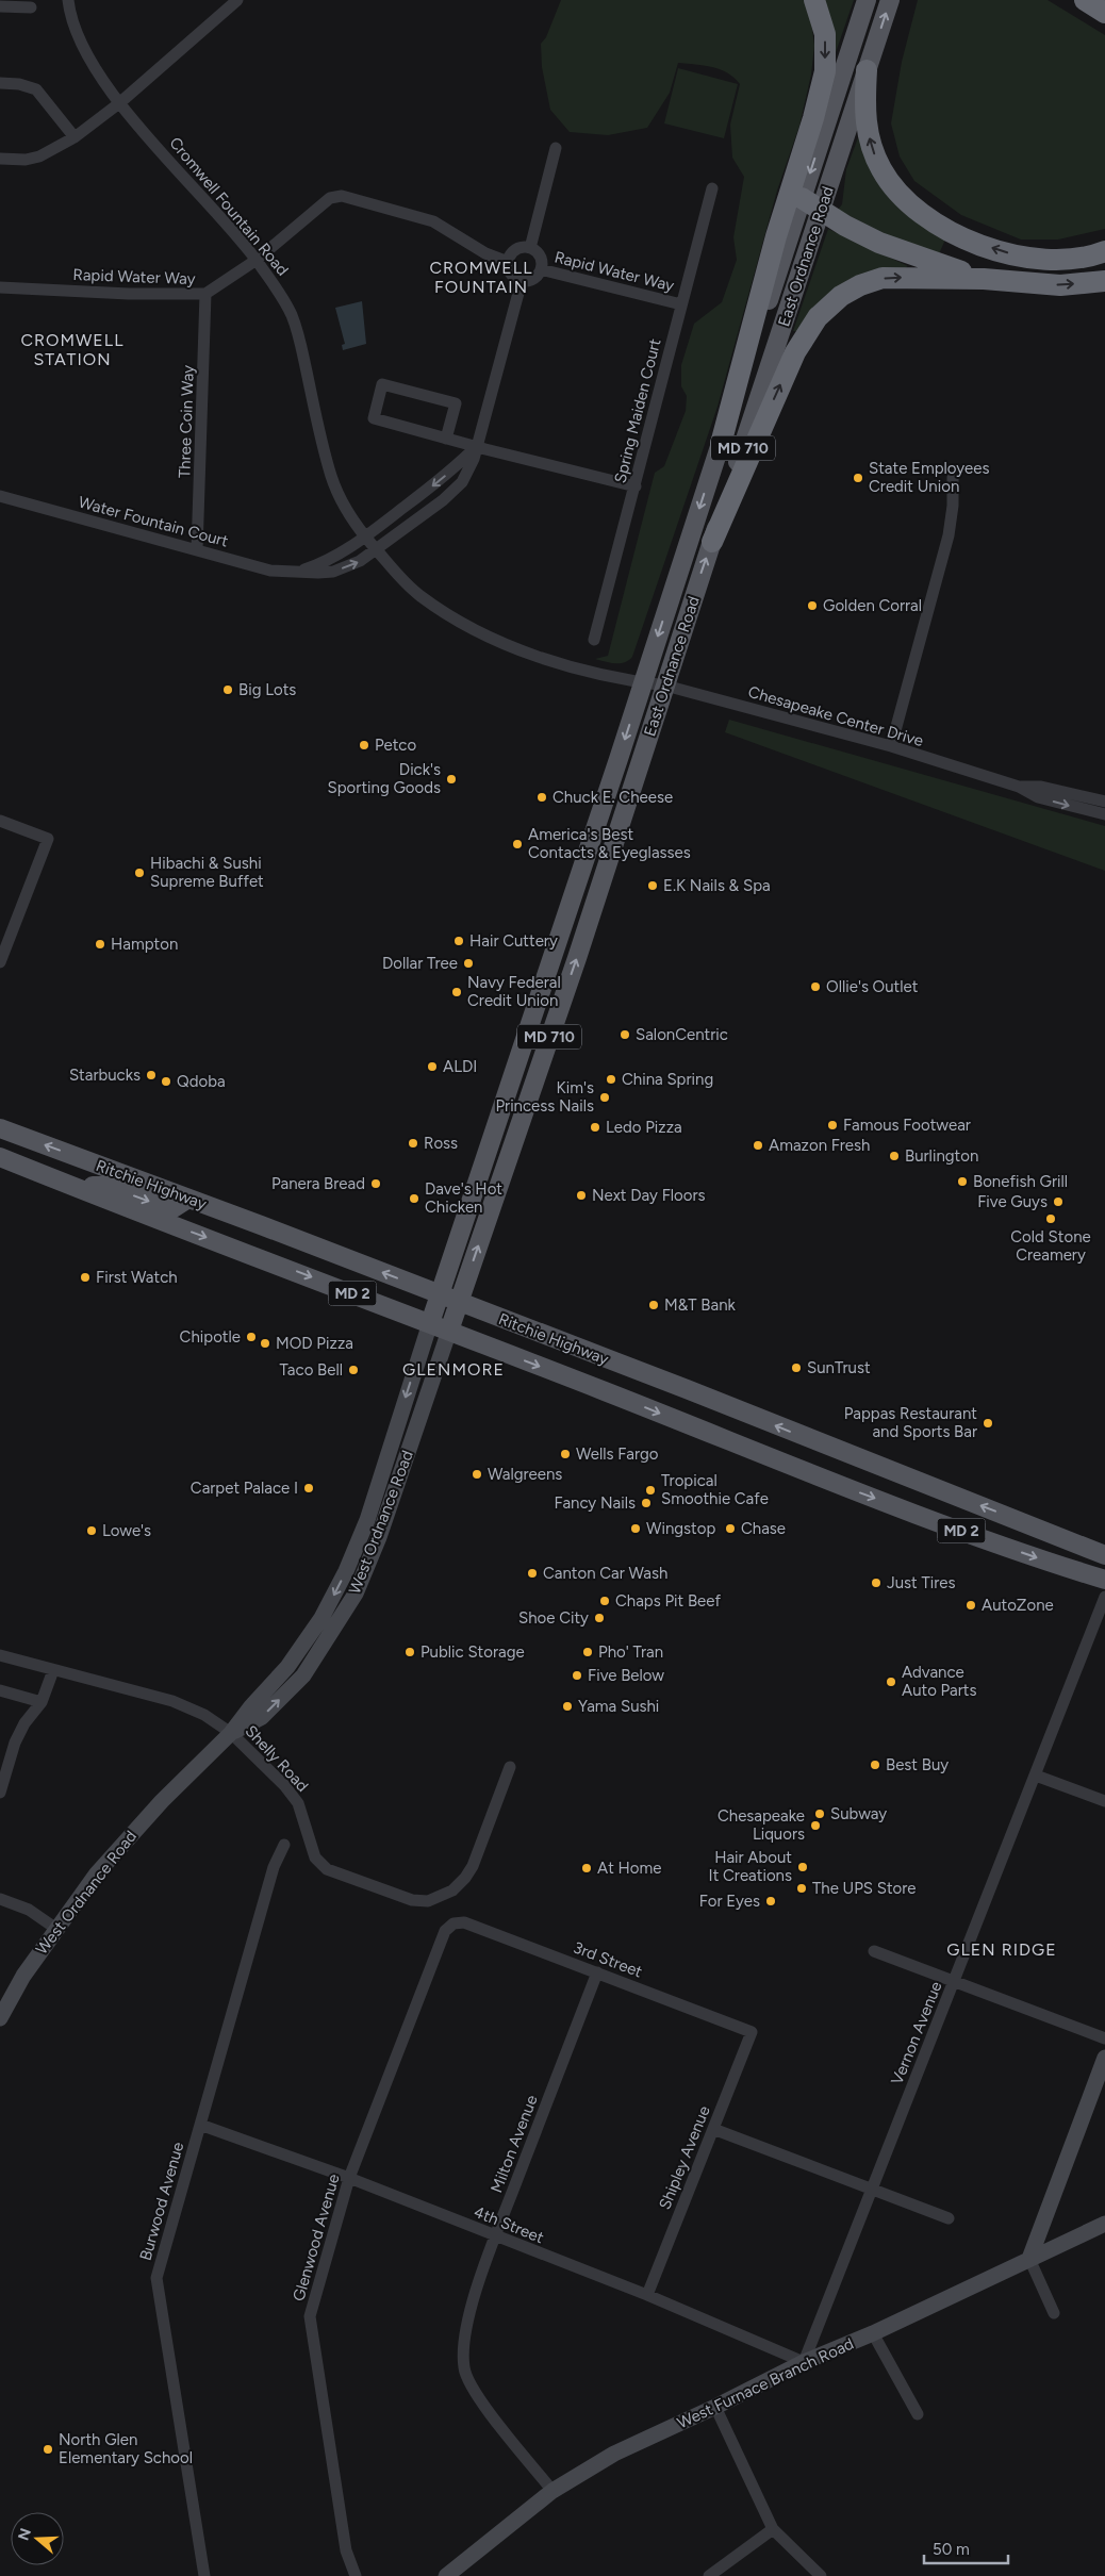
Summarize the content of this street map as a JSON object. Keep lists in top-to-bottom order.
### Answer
{
  "streets": {
    "main road": [
      "East Ordnance Road",
      "MD 710",
      "Ritchie Highway",
      "MD 2",
      "West Ordnance Road",
      "West Furnace Branch Road"
    ],
    "street": [
      "Cromwell Fountain Road",
      "Rapid Water Way",
      "Spring Maiden Court",
      "Three Coin Way",
      "Water Fountain Court",
      "Chesapeake Center Drive",
      "Shelly Road",
      "3rd Street",
      "Vernon Avenue",
      "Milton Avenue",
      "Shipley Avenue",
      "Burwood Avenue",
      "4th Street",
      "Glenwood Avenue"
    ]
  },
  "crossings": [
    ["Cromwell Fountain Road", "East Ordnance Road"],
    ["Cromwell Fountain Road", "Rapid Water Way"],
    ["Cromwell Fountain Road", "Water Fountain Court"],
    ["Cromwell Fountain Road", "Chesapeake Center Drive"],
    ["East Ordnance Road", "Chesapeake Center Drive"],
    ["East Ordnance Road", "Ritchie Highway"],
    ["East Ordnance Road", "West Ordnance Road"],
    ["Rapid Water Way", "Spring Maiden Court"],
    ["Rapid Water Way", "Three Coin Way"],
    ["Rapid Water Way", "Water Fountain Court"],
    ["Three Coin Way", "Water Fountain Court"],
    ["Ritchie Highway", "West Ordnance Road"],
    ["West Ordnance Road", "Shelly Road"],
    ["3rd Street", "Milton Avenue"],
    ["3rd Street", "Shipley Avenue"],
    ["3rd Street", "Glenwood Avenue"],
    ["Vernon Avenue", "4th Street"],
    ["Vernon Avenue", "West Furnace Branch Road"],
    ["Milton Avenue", "4th Street"],
    ["Milton Avenue", "West Furnace Branch Road"],
    ["Shipley Avenue", "4th Street"],
    ["Burwood Avenue", "4th Street"],
    ["4th Street", "Glenwood Avenue"],
    ["4th Street", "West Furnace Branch Road"]
  ],
  "districts": [
    "CROMWELL FOUNTAIN",
    "CROMWELL STATION",
    "GLENMORE",
    "GLEN RIDGE"
  ],
  "places": [
    "State Employees Credit Union",
    "Golden Corral",
    "Big Lots",
    "Petco",
    "Dick's Sporting Goods",
    "Chuck E. Cheese",
    "America's Best Contacts & Eyeglasses",
    "Hibachi & Sushi Supreme Buffet",
    "E.K Nails & Spa",
    "Hair Cuttery",
    "Hampton",
    "Dollar Tree",
    "Ollie's Outlet",
    "Navy Federal Credit Union",
    "SalonCentric",
    "ALDI",
    "Starbucks",
    "China Spring",
    "Qdoba",
    "Kim's Princess Nails",
    "Famous Footwear",
    "Ledo Pizza",
    "Ross",
    "Amazon Fresh",
    "Burlington",
    "Bonefish Grill",
    "Panera Bread",
    "Next Day Floors",
    "Dave's Hot Chicken",
    "Five Guys",
    "Cold Stone Creamery",
    "First Watch",
    "M&T Bank",
    "Chipotle",
    "MOD Pizza",
    "SunTrust",
    "Taco Bell",
    "Pappas Restaurant and Sports Bar",
    "Wells Fargo",
    "Walgreens",
    "Carpet Palace I",
    "Tropical Smoothie Cafe",
    "Fancy Nails",
    "Wingstop",
    "Chase",
    "Lowe's",
    "Canton Car Wash",
    "Just Tires",
    "Chaps Pit Beef",
    "AutoZone",
    "Shoe City",
    "Public Storage",
    "Pho' Tran",
    "Five Below",
    "Advance Auto Parts",
    "Yama Sushi",
    "Best Buy",
    "Subway",
    "Chesapeake Liquors",
    "Hair About It Creations",
    "At Home",
    "The UPS Store",
    "For Eyes",
    "North Glen Elementary School"
  ],
  "scale_bar": "50 m",
  "north": "left"
}
